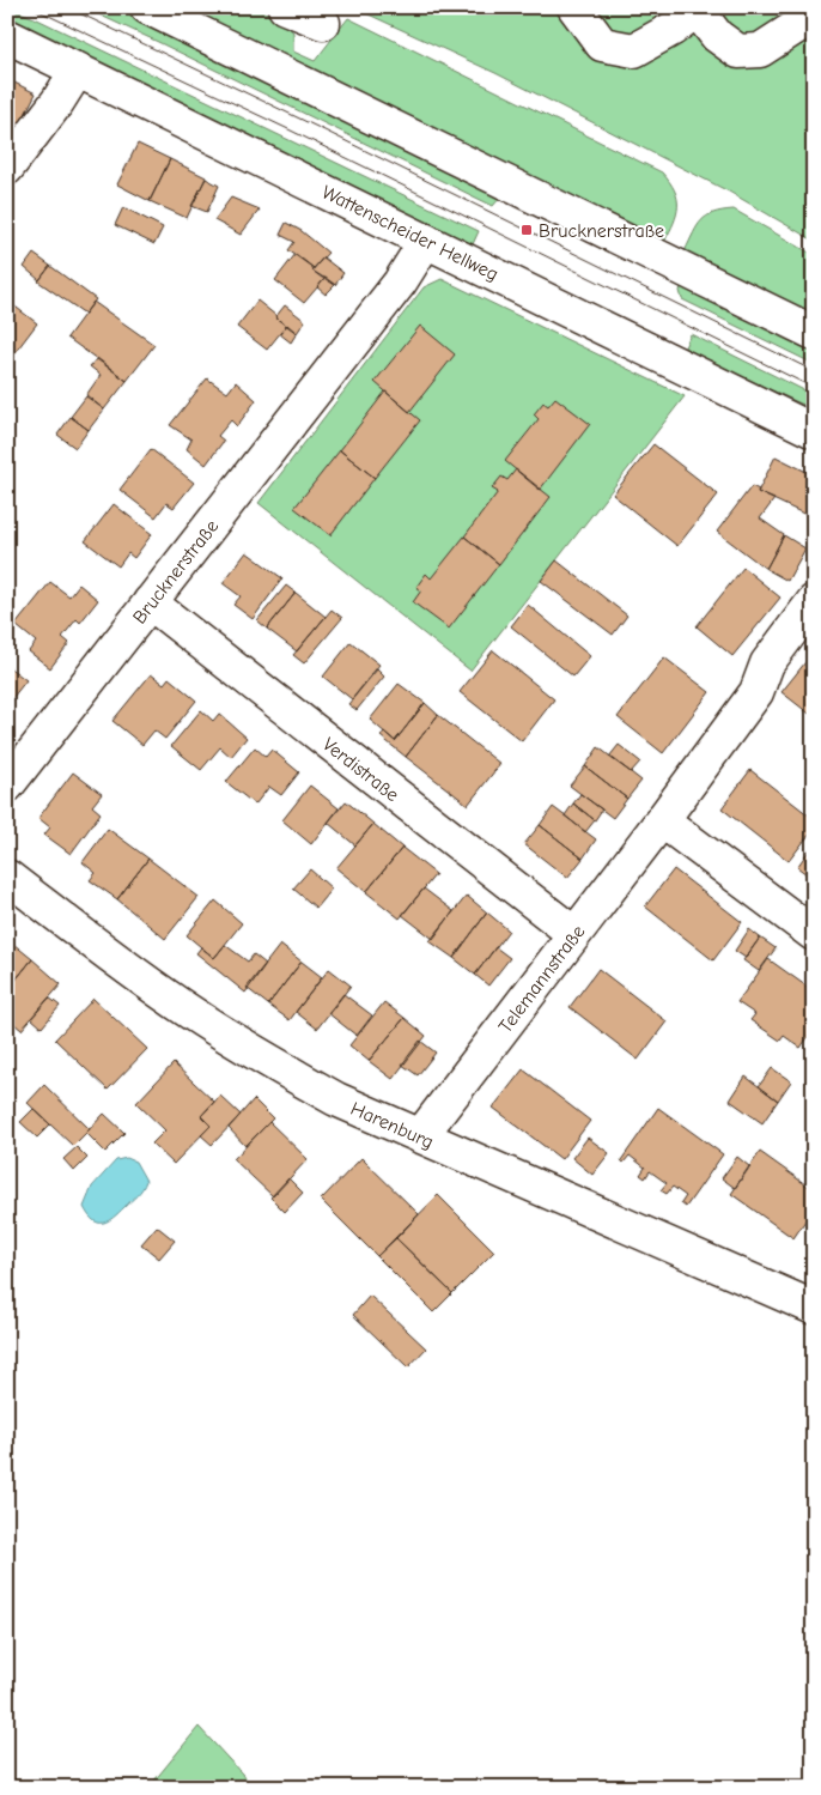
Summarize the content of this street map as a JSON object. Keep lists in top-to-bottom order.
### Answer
{
  "streets": {
    "street": [
      "Wattenscheider Hellweg",
      "Brucknerstraße",
      "Verdistraße",
      "Telemannstraße",
      "Harenburg"
    ]
  },
  "crossings": [
    ["Wattenscheider Hellweg", "Brucknerstraße"],
    ["Brucknerstraße", "Verdistraße"],
    ["Verdistraße", "Telemannstraße"],
    ["Telemannstraße", "Harenburg"]
  ],
  "places": {
    "transit": ["Brucknerstraße"]
  }
}
